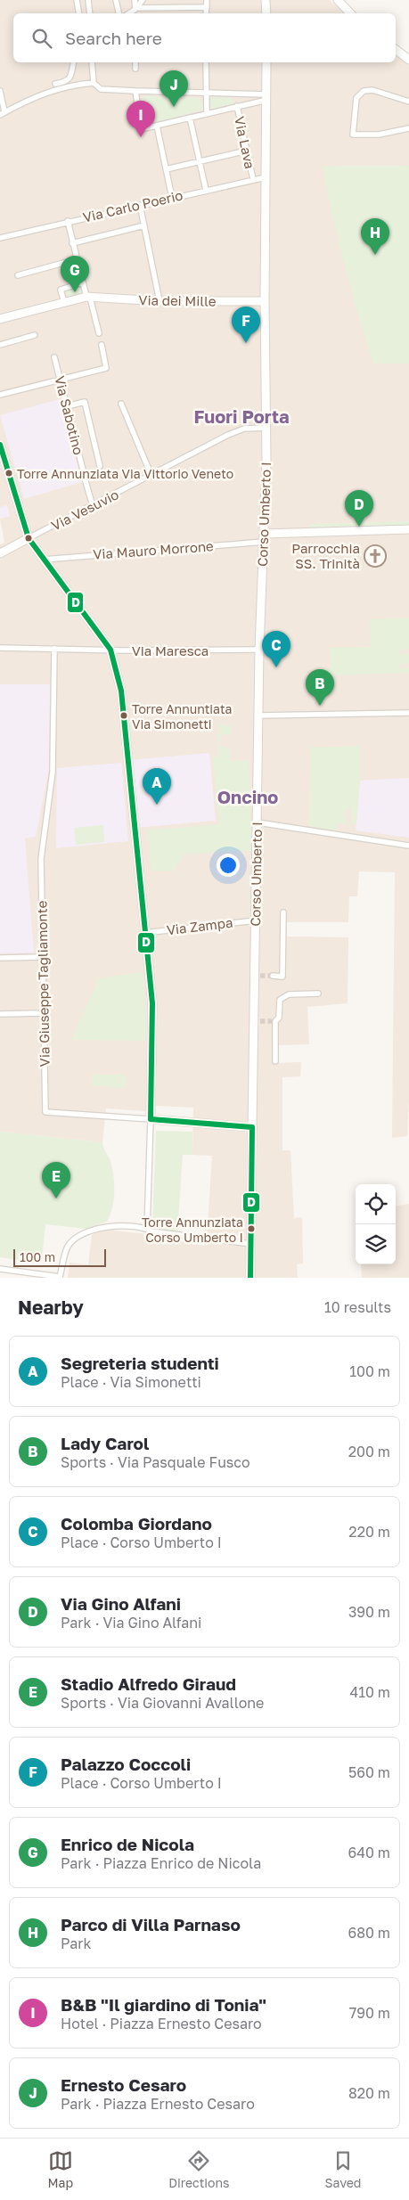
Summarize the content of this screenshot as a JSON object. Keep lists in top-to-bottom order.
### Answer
{
  "streets": {
    "main road": ["Corso Umberto I", "Via Giuseppe Tagliamonte"],
    "street": [
      "Via Lava",
      "Via Carlo Poerio",
      "Via dei Mille",
      "Via Sabotino",
      "Via Vesuvio",
      "Via Mauro Morrone",
      "Via Maresca",
      "Via Zampa"
    ]
  },
  "crossings": [
    ["Via Lava", "Via Carlo Poerio"],
    ["Via Carlo Poerio", "Corso Umberto I"],
    ["Via dei Mille", "Corso Umberto I"],
    ["Via Vesuvio", "Corso Umberto I"],
    ["Corso Umberto I", "Via Mauro Morrone"],
    ["Corso Umberto I", "Via Maresca"],
    ["Corso Umberto I", "Via Zampa"],
    ["Corso Umberto I", "Via Giuseppe Tagliamonte"],
    ["Via Maresca", "Via Giuseppe Tagliamonte"]
  ],
  "districts": ["Fuori Porta", "Oncino"],
  "places": {
    "other": ["Torre Annunziata Via Vittorio Veneto", "Torre Annuntiata Via Simonetti", "Torre Annunziata Corso Umberto I"],
    "church": ["Parrocchia SS. Trinità"]
  },
  "lines": ["transit line D"],
  "scale_bar": "100 m",
  "page": {
    "search": "Search here",
    "pins": [
      "J",
      "I",
      "H",
      "G",
      "F",
      "D",
      "C",
      "B",
      "A",
      "E"
    ],
    "scale": "100 m",
    "heading": ["Nearby", "10 results"],
    "list": [
      {
        "mark": "A",
        "name": "Segreteria studenti",
        "note": "Place · Via Simonetti",
        "value": "100 m"
      },
      {
        "mark": "B",
        "name": "Lady Carol",
        "note": "Sports · Via Pasquale Fusco",
        "value": "200 m"
      },
      {
        "mark": "C",
        "name": "Colomba Giordano",
        "note": "Place · Corso Umberto I",
        "value": "220 m"
      },
      {
        "mark": "D",
        "name": "Via Gino Alfani",
        "note": "Park · Via Gino Alfani",
        "value": "390 m"
      },
      {
        "mark": "E",
        "name": "Stadio Alfredo Giraud",
        "note": "Sports · Via Giovanni Avallone",
        "value": "410 m"
      },
      {
        "mark": "F",
        "name": "Palazzo Coccoli",
        "note": "Place · Corso Umberto I",
        "value": "560 m"
      },
      {
        "mark": "G",
        "name": "Enrico de Nicola",
        "note": "Park · Piazza Enrico de Nicola",
        "value": "640 m"
      },
      {
        "mark": "H",
        "name": "Parco di Villa Parnaso",
        "note": "Park",
        "value": "680 m"
      },
      {
        "mark": "I",
        "name": "B&B \"Il giardino di Tonia\"",
        "note": "Hotel · Piazza Ernesto Cesaro",
        "value": "790 m"
      },
      {
        "mark": "J",
        "name": "Ernesto Cesaro",
        "note": "Park · Piazza Ernesto Cesaro",
        "value": "820 m"
      }
    ],
    "nav": ["Map", "Directions", "Saved"]
  }
}
